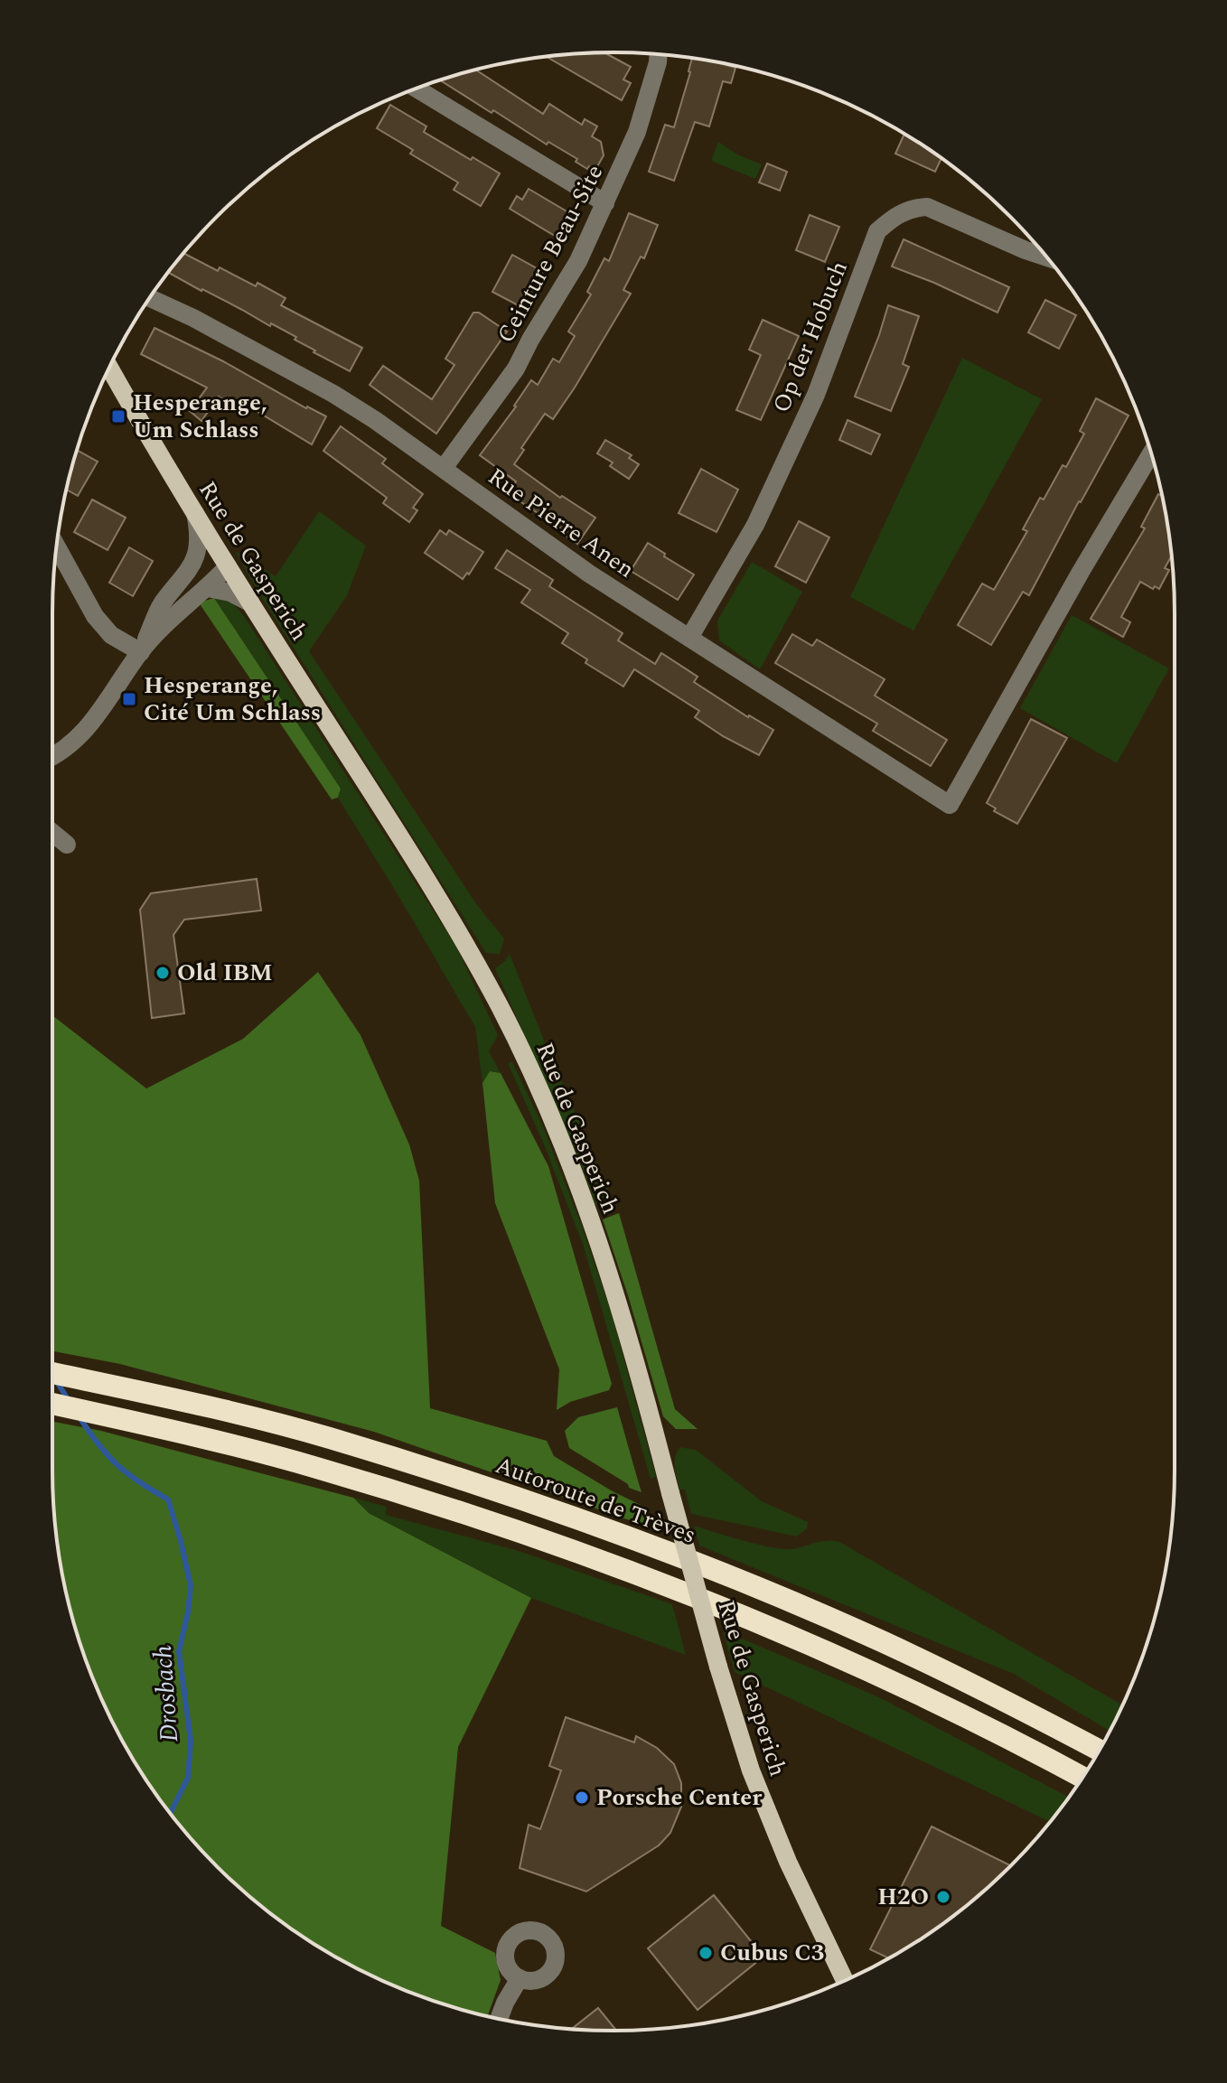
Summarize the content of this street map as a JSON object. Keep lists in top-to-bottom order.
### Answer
{
  "streets": {
    "highway": ["Autoroute de Trèves"],
    "main road": ["Rue de Gasperich"],
    "street": ["Ceinture Beau-Site", "Op der Hobuch", "Rue Pierre Anen"]
  },
  "crossings": [
    ["Ceinture Beau-Site", "Rue Pierre Anen"],
    ["Op der Hobuch", "Rue Pierre Anen"]
  ],
  "water": ["Drosbach"],
  "places": {
    "transit": ["Hesperange, Um Schlass", "Hesperange, Cité Um Schlass"],
    "other": [
      "Old IBM",
      "Porsche Center",
      "H2O",
      "Cubus C3"
    ]
  }
}
